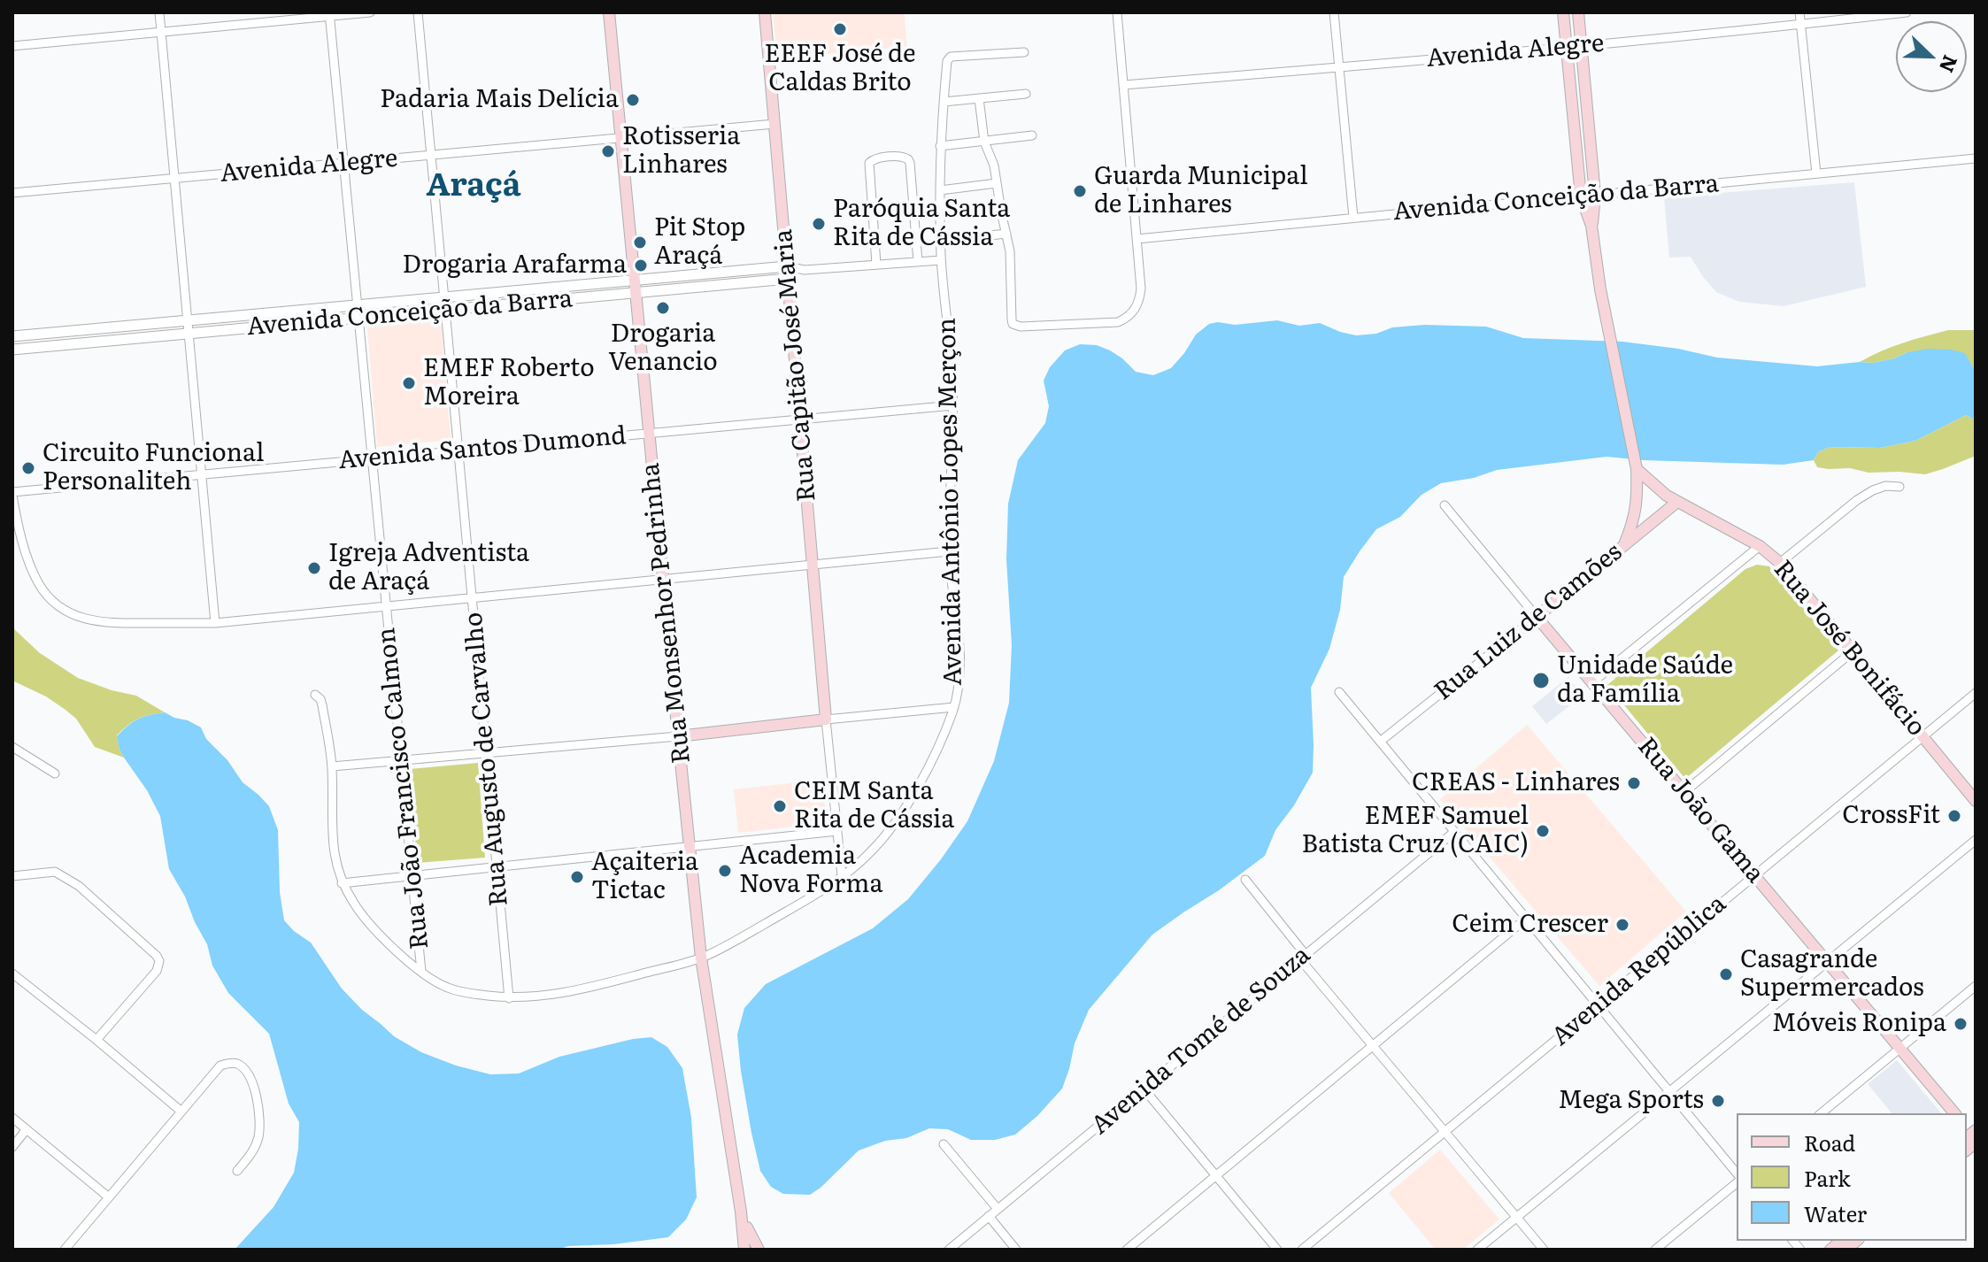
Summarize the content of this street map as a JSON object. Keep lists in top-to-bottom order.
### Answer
{
  "streets": {
    "main road": [
      "Rua Capitão José Maria",
      "Rua Monsenhor Pedrinha",
      "Rua Luiz de Camões",
      "Rua José Bonifácio",
      "Rua João Gama"
    ],
    "street": [
      "Avenida Alegre",
      "Avenida Conceição da Barra",
      "Avenida Santos Dumond",
      "Avenida Antônio Lopes Merçon",
      "Rua Augusto de Carvalho",
      "Rua João Francisco Calmon",
      "Avenida República",
      "Avenida Tomé de Souza"
    ]
  },
  "crossings": [
    ["Avenida Alegre", "Rua Capitão José Maria"],
    ["Avenida Alegre", "Rua Monsenhor Pedrinha"],
    ["Avenida Alegre", "Rua Augusto de Carvalho"],
    ["Avenida Alegre", "Rua João Francisco Calmon"],
    ["Avenida Conceição da Barra", "Rua Capitão José Maria"],
    ["Avenida Conceição da Barra", "Avenida Antônio Lopes Merçon"],
    ["Avenida Conceição da Barra", "Rua Monsenhor Pedrinha"],
    ["Avenida Conceição da Barra", "Rua Augusto de Carvalho"],
    ["Avenida Conceição da Barra", "Rua João Francisco Calmon"],
    ["Rua Capitão José Maria", "Avenida Santos Dumond"],
    ["Avenida Santos Dumond", "Avenida Antônio Lopes Merçon"],
    ["Avenida Santos Dumond", "Rua Monsenhor Pedrinha"],
    ["Avenida Santos Dumond", "Rua Augusto de Carvalho"],
    ["Avenida Santos Dumond", "Rua João Francisco Calmon"],
    ["Avenida Antônio Lopes Merçon", "Rua Monsenhor Pedrinha"],
    ["Avenida Antônio Lopes Merçon", "Rua Augusto de Carvalho"],
    ["Avenida Antônio Lopes Merçon", "Rua João Francisco Calmon"],
    ["Rua Luiz de Camões", "Rua José Bonifácio"],
    ["Rua Luiz de Camões", "Rua João Gama"],
    ["Rua José Bonifácio", "Avenida República"],
    ["Rua João Gama", "Avenida República"]
  ],
  "districts": ["Araçá"],
  "places": [
    "EEEF José de Caldas Brito",
    "Padaria Mais Delícia",
    "Rotisseria Linhares",
    "Guarda Municipal de Linhares",
    "Paróquia Santa Rita de Cássia",
    "Pit Stop Araçá",
    "Drogaria Arafarma",
    "Drogaria Venancio",
    "EMEF Roberto Moreira",
    "Circuito Funcional Personaliteh",
    "Igreja Adventista de Araçá",
    "Unidade Saúde da Família",
    "CREAS - Linhares",
    "CEIM Santa Rita de Cássia",
    "CrossFit",
    "EMEF Samuel Batista Cruz (CAIC)",
    "Academia Nova Forma",
    "Açaiteria Tictac",
    "Ceim Crescer",
    "Casagrande Supermercados",
    "Móveis Ronipa",
    "Mega Sports"
  ],
  "legend": ["Road", "Park", "Water"],
  "north": "bottom right"
}
